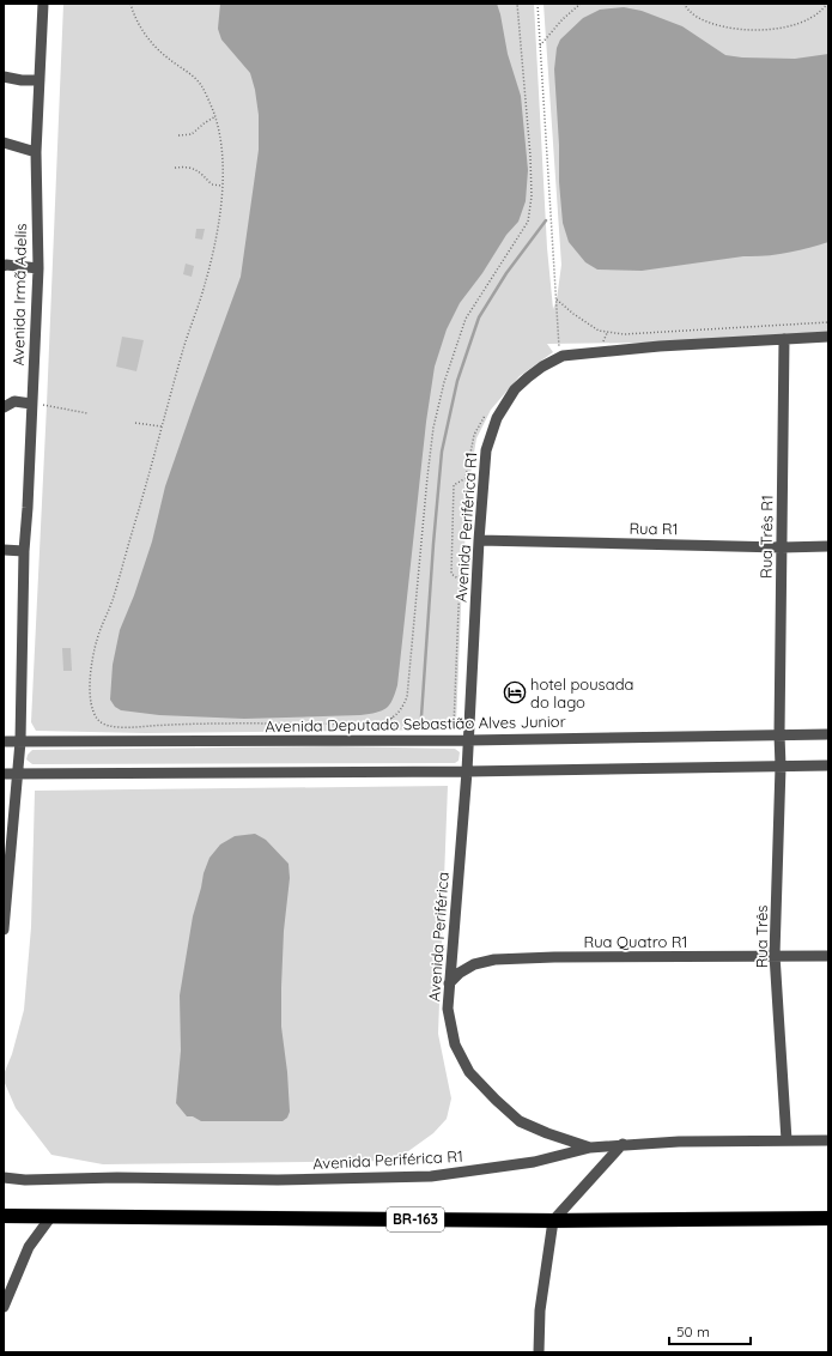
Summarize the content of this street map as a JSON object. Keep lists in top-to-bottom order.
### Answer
{
  "streets": {
    "highway": ["BR-163"],
    "street": [
      "Avenida Irmã Adelis",
      "Avenida Periférica R1",
      "Rua R1",
      "Rua Três R1",
      "Avenida Deputado Sebastião Alves Junior",
      "Avenida Periférica",
      "Rua Três",
      "Rua Quatro R1"
    ]
  },
  "crossings": [
    ["Avenida Irmã Adelis", "Avenida Deputado Sebastião Alves Junior"],
    ["Avenida Periférica R1", "Rua R1"],
    ["Avenida Periférica R1", "Rua Três R1"],
    ["Avenida Periférica R1", "Avenida Deputado Sebastião Alves Junior"],
    ["Avenida Periférica R1", "Avenida Periférica"],
    ["Avenida Periférica R1", "Rua Três"],
    ["Rua R1", "Rua Três R1"],
    ["Rua Três R1", "Avenida Deputado Sebastião Alves Junior"],
    ["Rua Três R1", "Rua Três"],
    ["Avenida Deputado Sebastião Alves Junior", "Avenida Periférica"],
    ["Avenida Deputado Sebastião Alves Junior", "Rua Três"],
    ["Avenida Periférica", "Rua Quatro R1"],
    ["Rua Três", "Rua Quatro R1"]
  ],
  "places": {
    "hotel": ["hotel pousada do lago"]
  },
  "scale_bar": "50 m"
}
